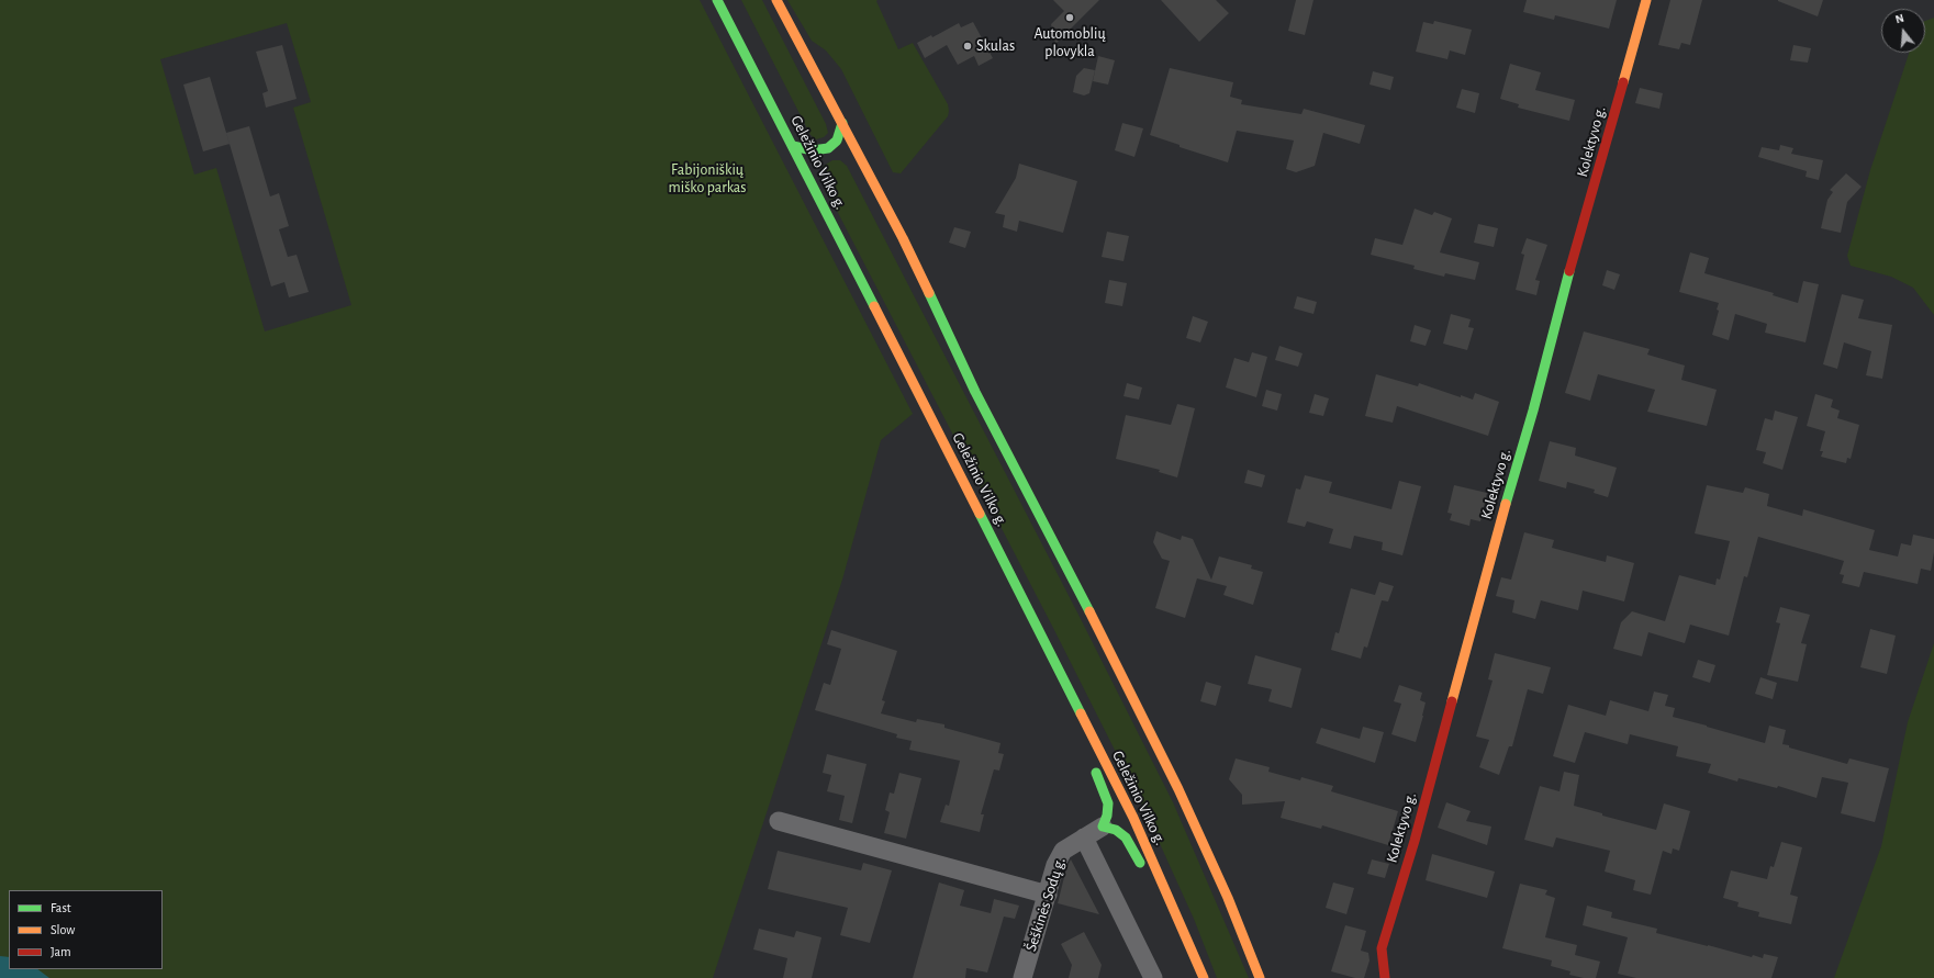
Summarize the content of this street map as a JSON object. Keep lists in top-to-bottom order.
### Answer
{
  "streets": {
    "main road": ["Kolektyvo g.", "Geležinio Vilko g."],
    "street": ["Šeškinės Sodų g."]
  },
  "parks": ["Fabijoniškių miško parkas"],
  "places": ["Automoblių plovykla", "Skulas"],
  "legend": ["Fast", "Slow", "Jam"],
  "north": "top"
}
